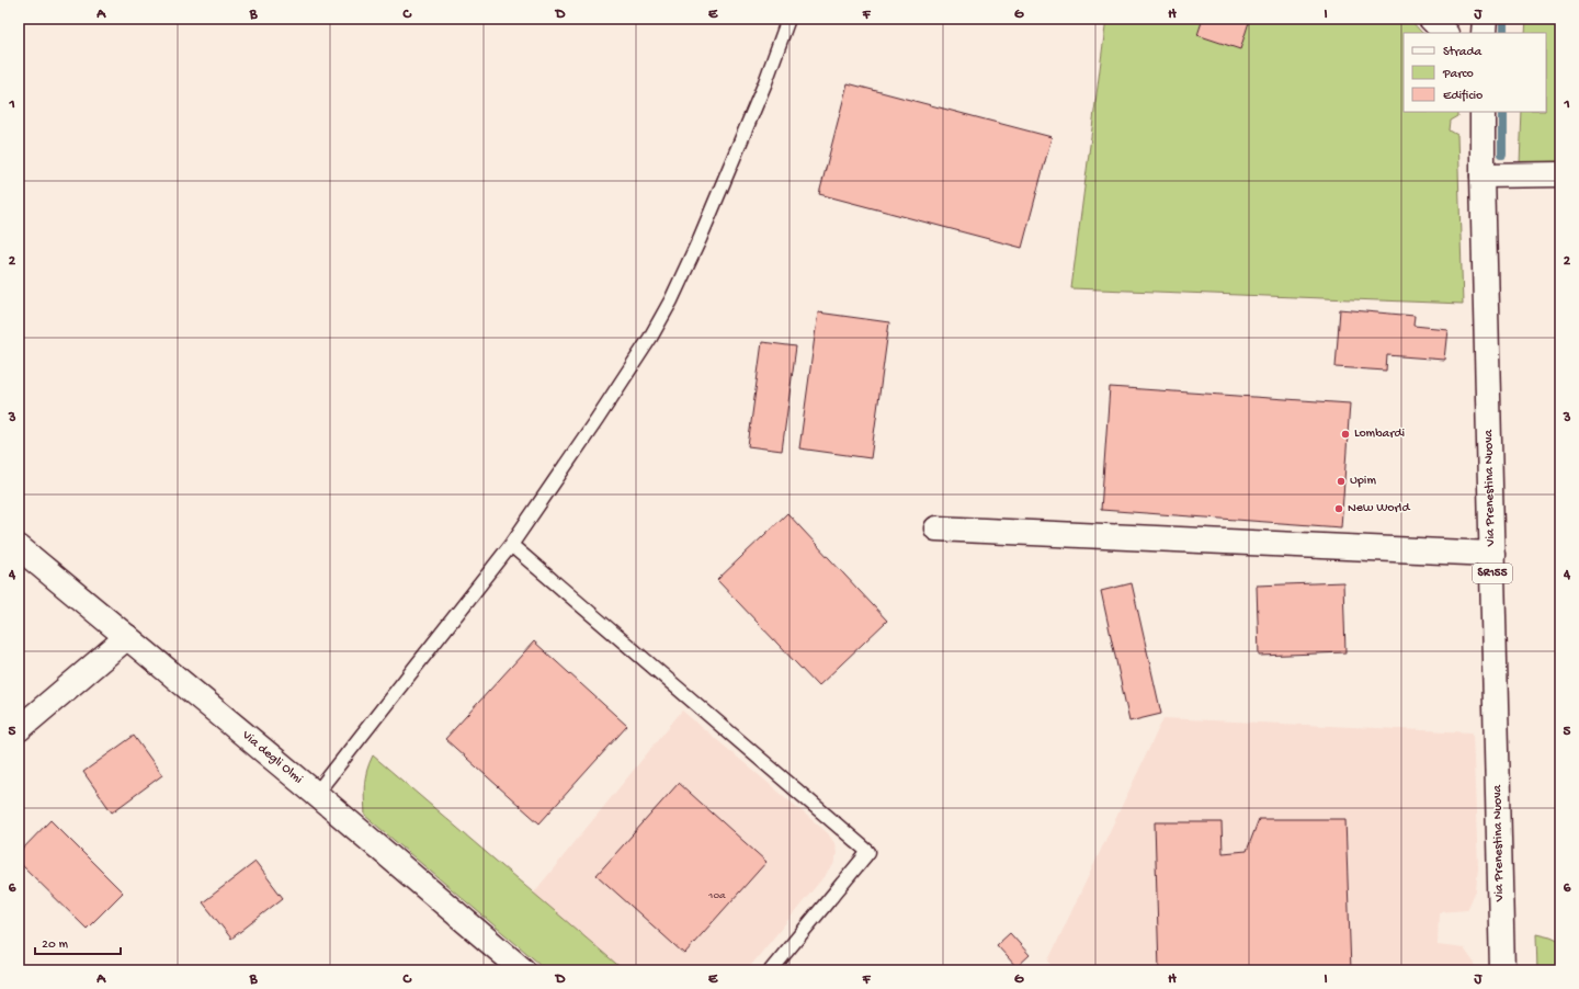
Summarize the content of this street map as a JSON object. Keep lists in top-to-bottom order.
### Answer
{
  "streets": {
    "street": ["Via Prenestina Nuova", "SR155", "Via degli Olmi"]
  },
  "places": ["Lombardi", "Upim", "New World"],
  "house_numbers": ["10a"],
  "legend": ["Strada", "Parco", "Edificio"],
  "scale_bar": "20 m",
  "grid": {
    "columns": [
      "A",
      "B",
      "C",
      "D",
      "E",
      "F",
      "G",
      "H",
      "I",
      "J"
    ],
    "rows": [
      "1",
      "2",
      "3",
      "4",
      "5",
      "6"
    ]
  }
}
